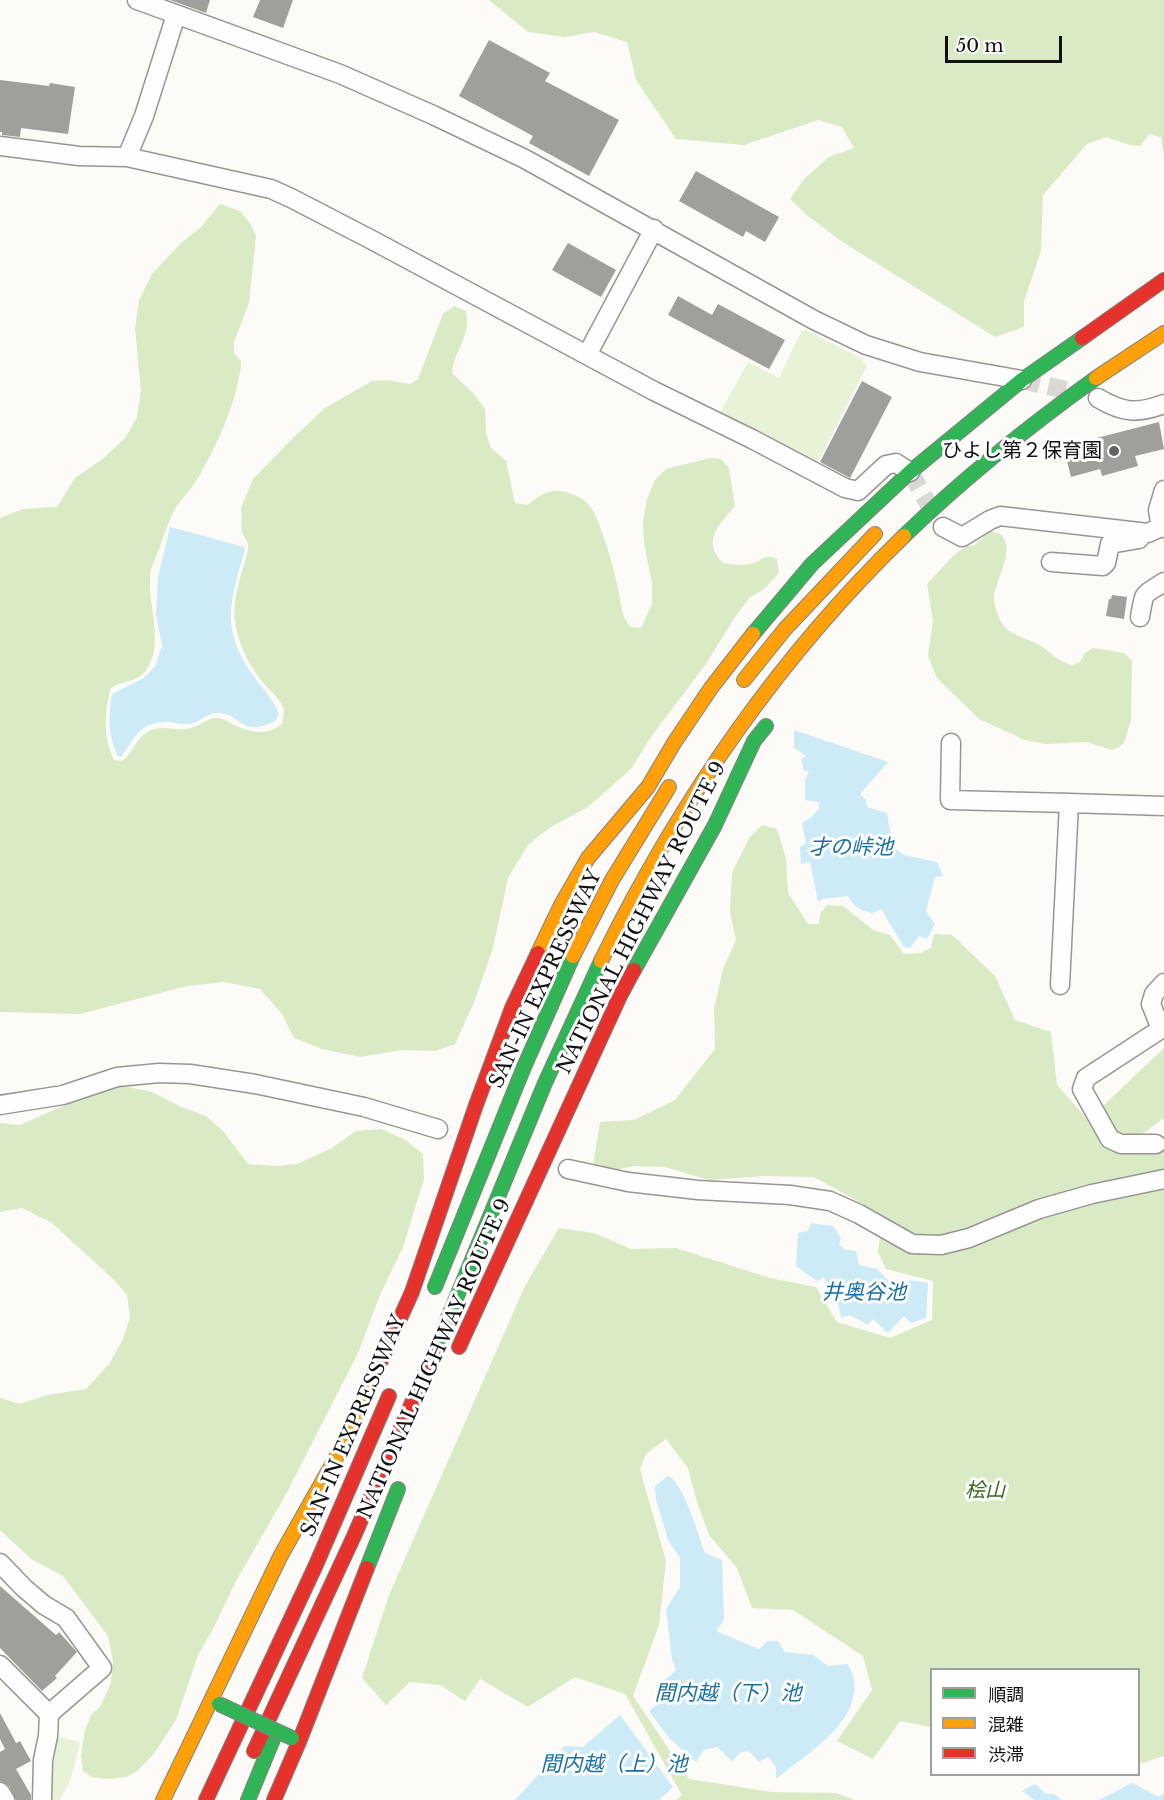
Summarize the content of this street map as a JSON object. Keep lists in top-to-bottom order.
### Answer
{
  "streets": {
    "highway": ["NATIONAL HIGHWAY ROUTE 9", "SAN-IN EXPRESSWAY"]
  },
  "water": [
    "才の峠池",
    "井奥谷池",
    "間内越（下）池",
    "間内越（上）池"
  ],
  "parks": ["桧山"],
  "places": ["ひよし第２保育園"],
  "legend": ["順調", "混雑", "渋滞"],
  "scale_bar": "50 m"
}
